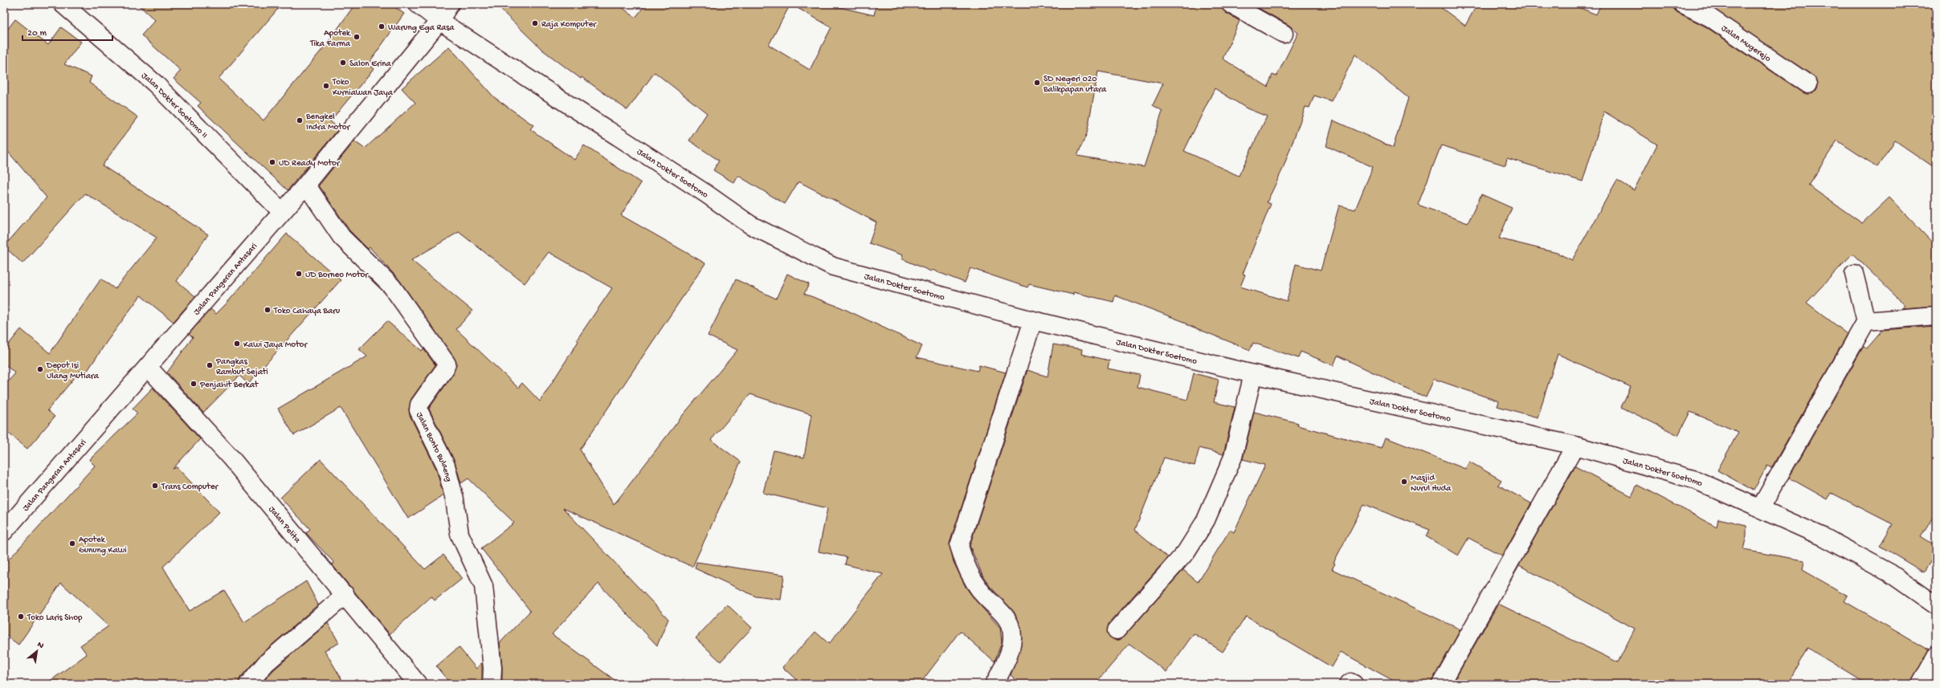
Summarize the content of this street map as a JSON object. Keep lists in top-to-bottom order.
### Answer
{
  "streets": {
    "street": [
      "Jalan Mugerejo",
      "Jalan Dokter Soetomo II",
      "Jalan Dokter Soetomo",
      "Jalan Pangeran Antasari",
      "Jalan Bonto Bulaeng",
      "Jalan Pelita"
    ]
  },
  "crossings": [
    ["Jalan Dokter Soetomo II", "Jalan Pangeran Antasari"],
    ["Jalan Dokter Soetomo", "Jalan Pangeran Antasari"],
    ["Jalan Pangeran Antasari", "Jalan Bonto Bulaeng"],
    ["Jalan Pangeran Antasari", "Jalan Pelita"]
  ],
  "places": [
    "Raja Komputer",
    "Warung Ega Rasa",
    "Apotek Tika Farma",
    "Salon Erina",
    "SD Negeri 020 Balikpapan utara",
    "Toko Kurniawan Jaya",
    "Bengkel Indra Motor",
    "UD Ready Motor",
    "UD Borneo Motor",
    "Toko Cahaya Baru",
    "Kawi Jaya Motor",
    "Pangkas Rambut Sejati",
    "Depot Isi Ulang Mutiara",
    "Penjahit Berkat",
    "Masjid Nurul Huda",
    "Trans Computer",
    "Apotek Gunung Kawi",
    "Toko Laris Shop"
  ],
  "scale_bar": "20 m",
  "north": "top right"
}
